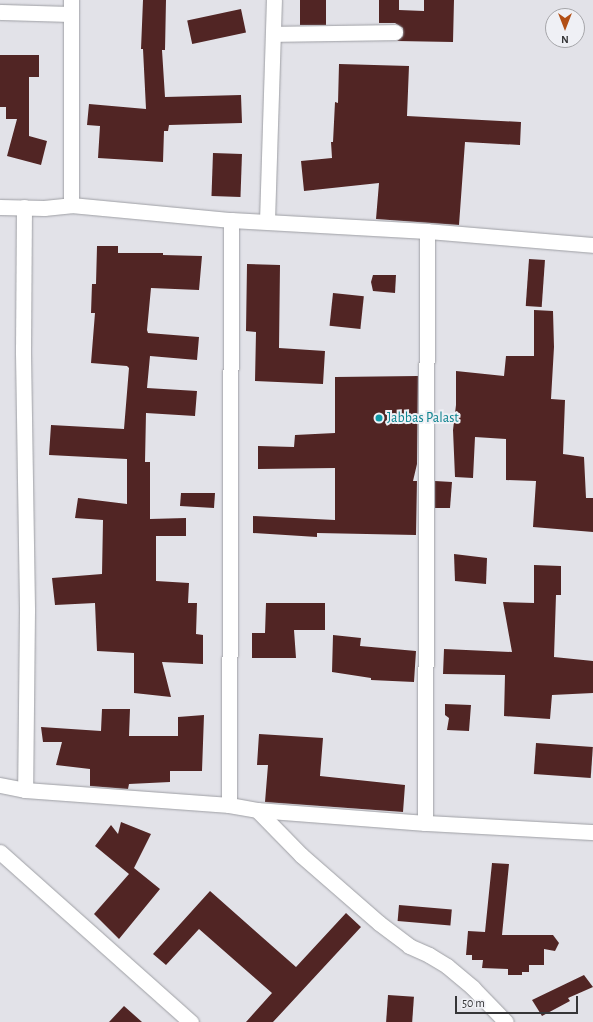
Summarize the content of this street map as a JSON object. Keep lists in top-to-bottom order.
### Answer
{
  "places": ["Jabbas Palast"],
  "scale_bar": "50 m",
  "north": "bottom"
}
